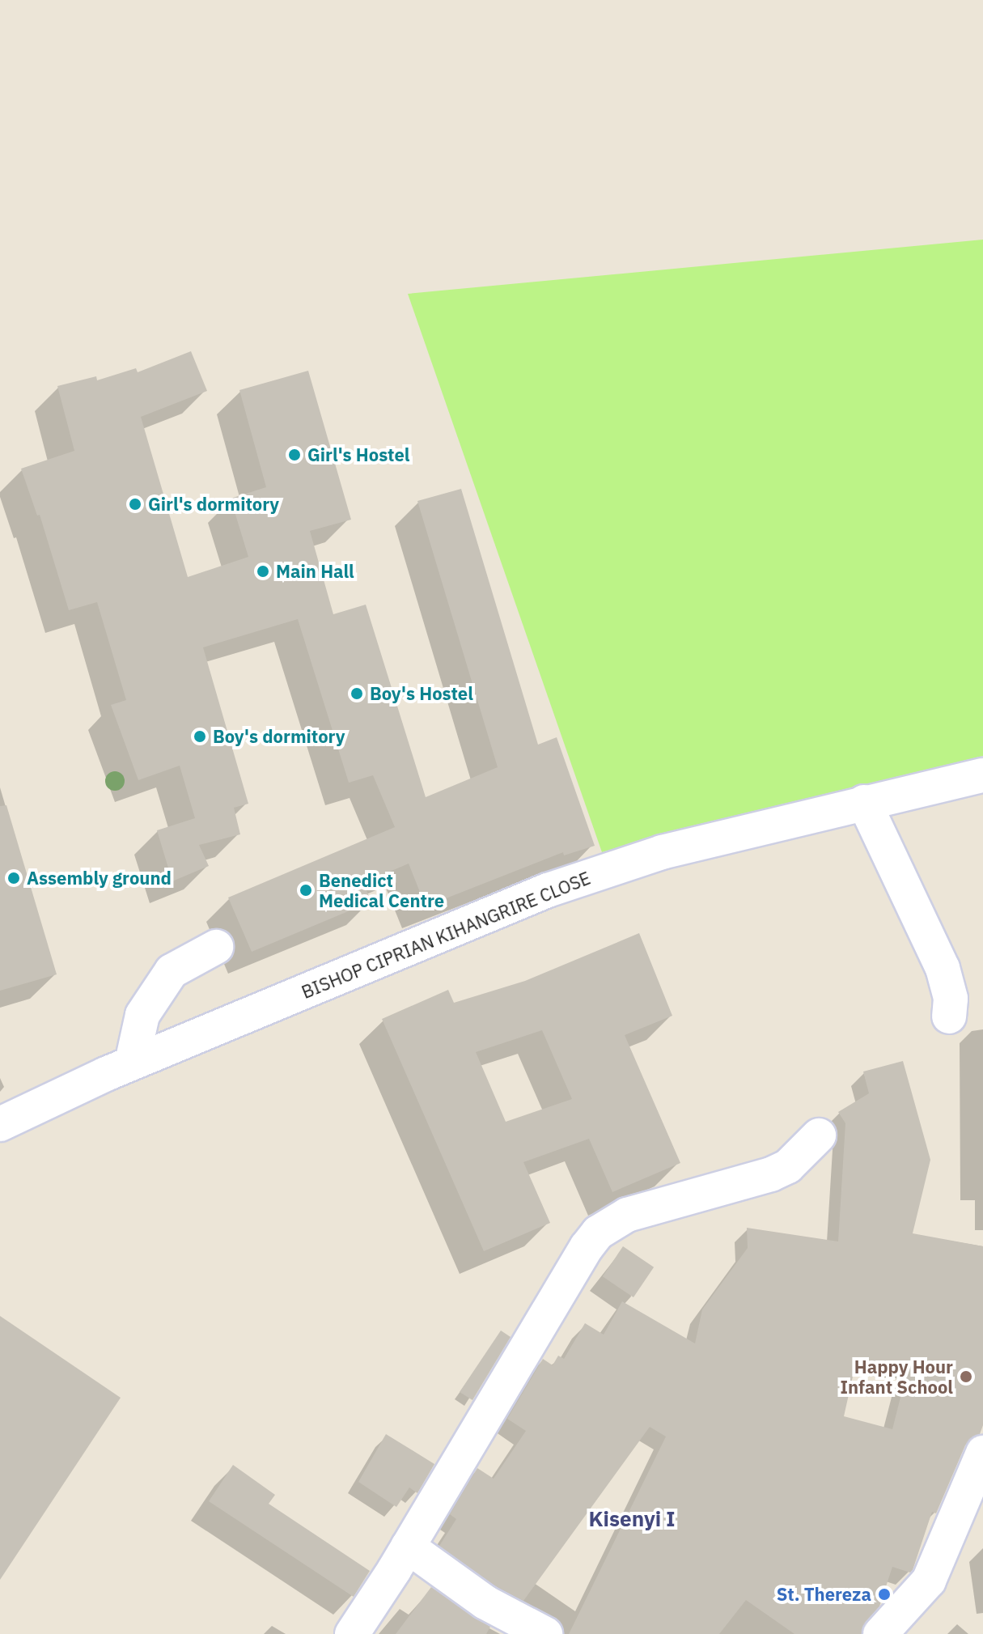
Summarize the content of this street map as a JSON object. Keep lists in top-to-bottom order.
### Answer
{
  "streets": {
    "street": ["BISHOP CIPRIAN KIHANGRIRE CLOSE"]
  },
  "districts": ["Kisenyi I"],
  "places": [
    "Girl's Hostel",
    "Girl's dormitory",
    "Main Hall",
    "Boy's Hostel",
    "Boy's dormitory",
    "Assembly ground",
    "Benedict Medical Centre",
    "Happy Hour Infant School",
    "St. Thereza"
  ]
}
